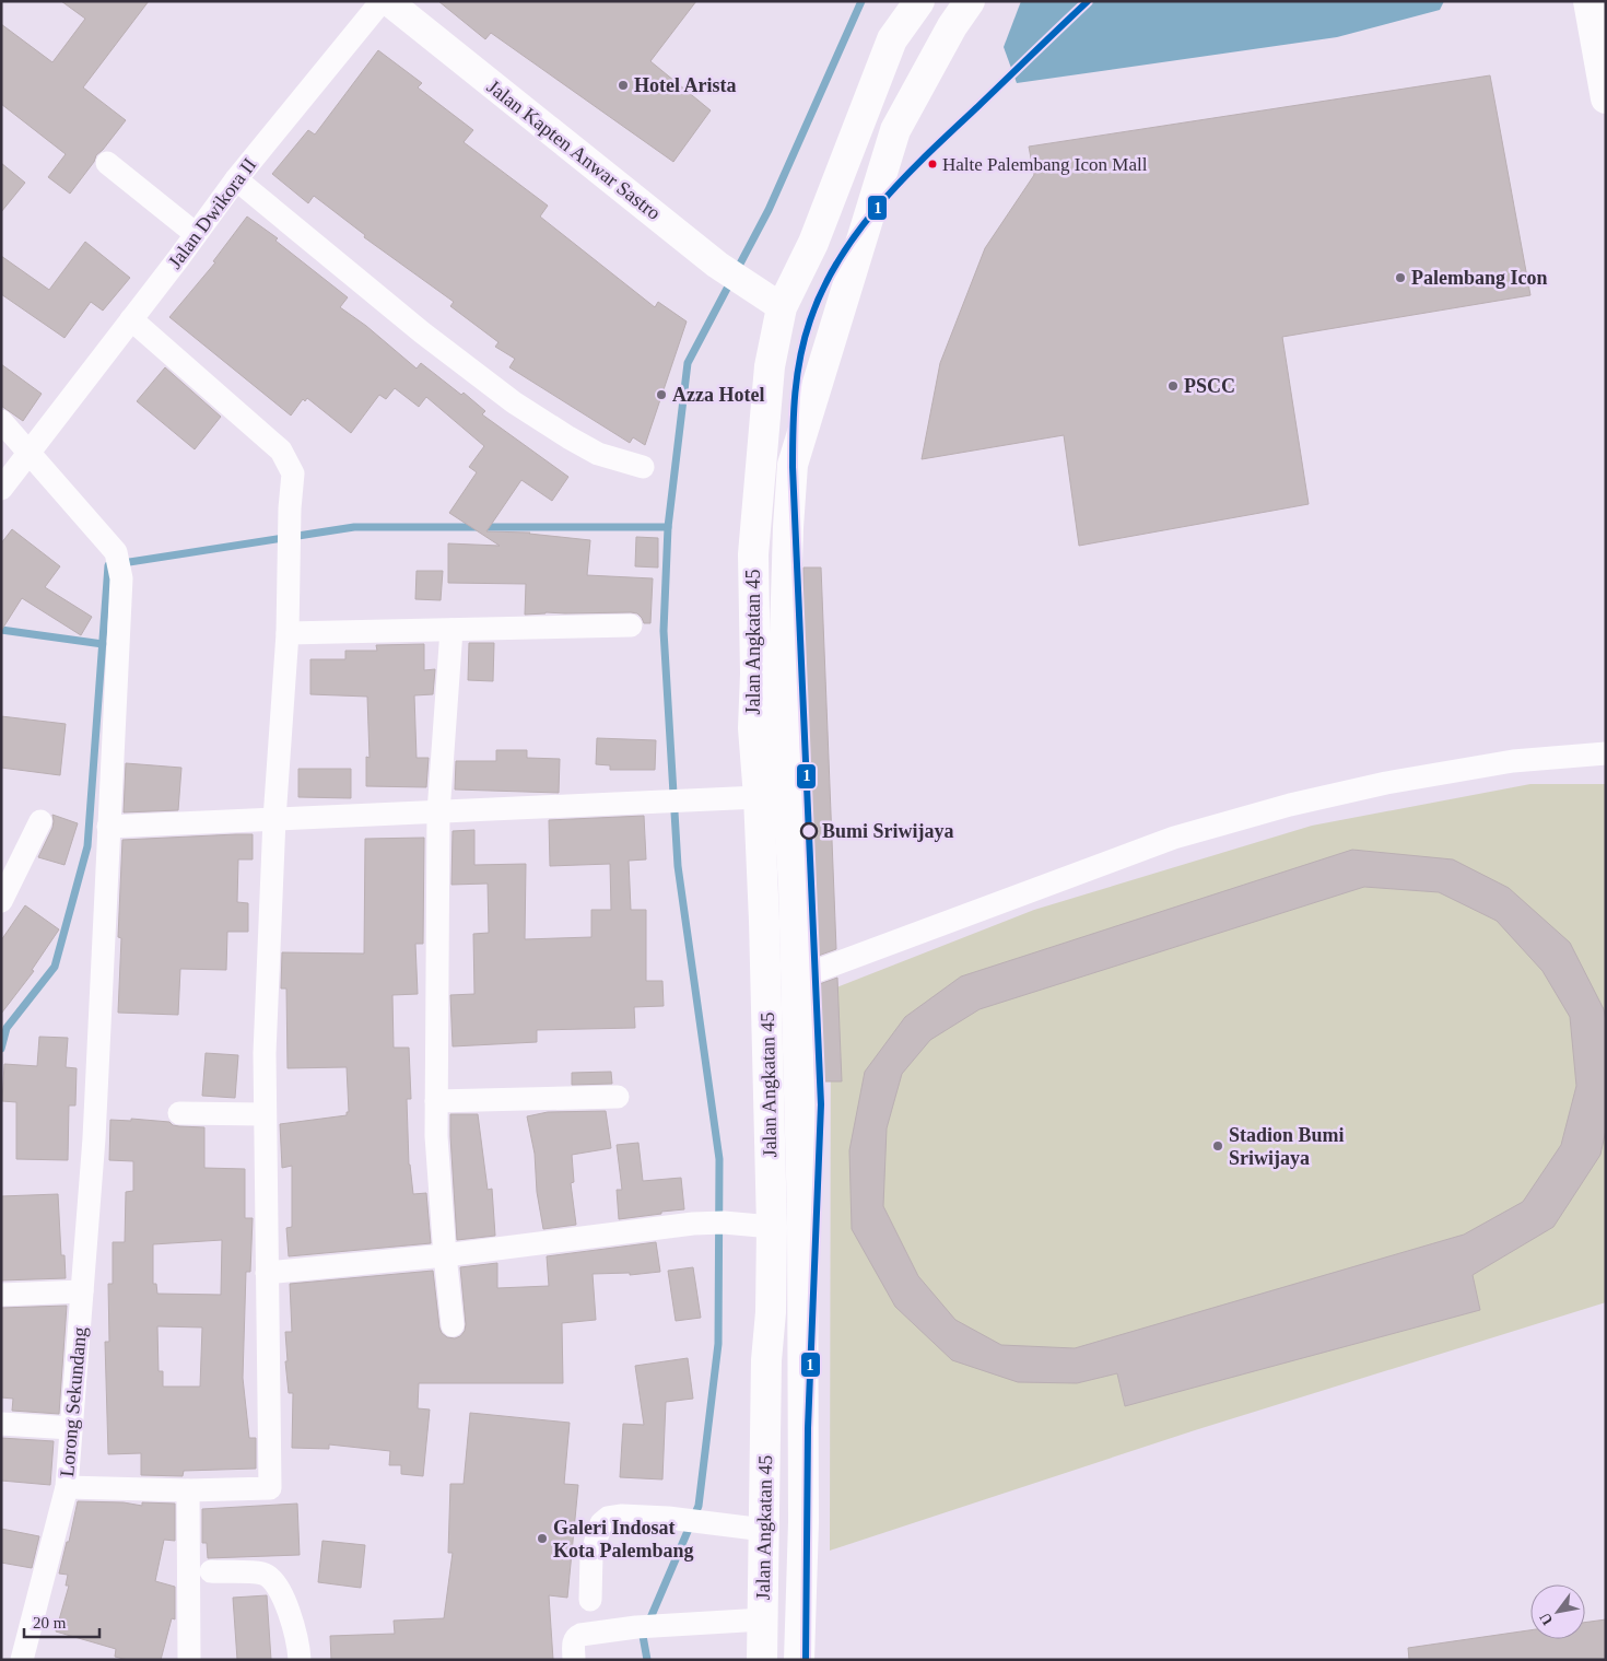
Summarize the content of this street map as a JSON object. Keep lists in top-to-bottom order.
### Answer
{
  "streets": {
    "main road": ["Jalan Angkatan 45"],
    "street": ["Jalan Kapten Anwar Sastro", "Jalan Dwikora II", "Lorong Sekundang"]
  },
  "crossings": [
    ["Jalan Kapten Anwar Sastro", "Jalan Angkatan 45"],
    ["Jalan Dwikora II", "Lorong Sekundang"]
  ],
  "places": [
    "Hotel Arista",
    "Halte Palembang Icon Mall",
    "Palembang Icon",
    "PSCC",
    "Azza Hotel",
    "Bumi Sriwijaya",
    "Stadion Bumi Sriwijaya",
    "Galeri Indosat Kota Palembang"
  ],
  "lines": ["transit line 1"],
  "scale_bar": "20 m",
  "north": "bottom left"
}
